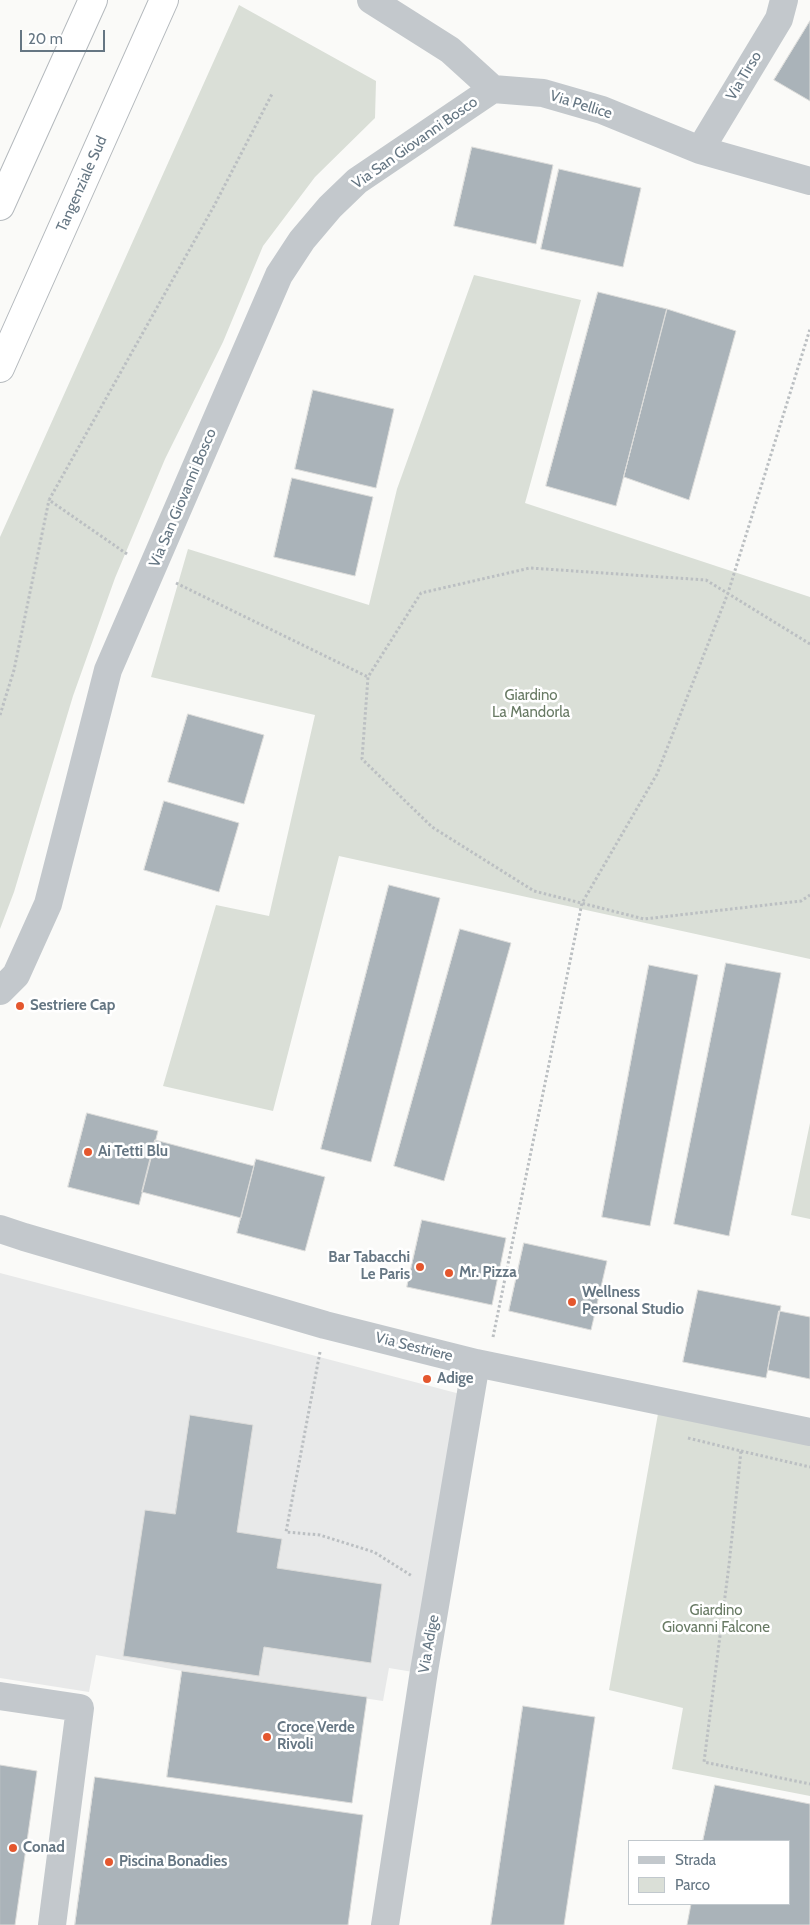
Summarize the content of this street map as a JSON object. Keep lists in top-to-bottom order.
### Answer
{
  "streets": {
    "highway": ["Tangenziale Sud"],
    "street": [
      "Via Tirso",
      "Via Pellice",
      "Via San Giovanni Bosco",
      "Via Sestriere",
      "Via Adige"
    ]
  },
  "crossings": [
    ["Via Tirso", "Via Pellice"],
    ["Via Pellice", "Via San Giovanni Bosco"],
    ["Via Sestriere", "Via Adige"]
  ],
  "parks": ["Giardino La Mandorla", "Giardino Giovanni Falcone"],
  "places": [
    "Sestriere Cap",
    "Ai Tetti Blu",
    "Bar Tabacchi Le Paris",
    "Mr. Pizza",
    "Wellness Personal Studio",
    "Adige",
    "Croce Verde Rivoli",
    "Conad",
    "Piscina Bonadies"
  ],
  "legend": ["Strada", "Parco"],
  "scale_bar": "20 m"
}
